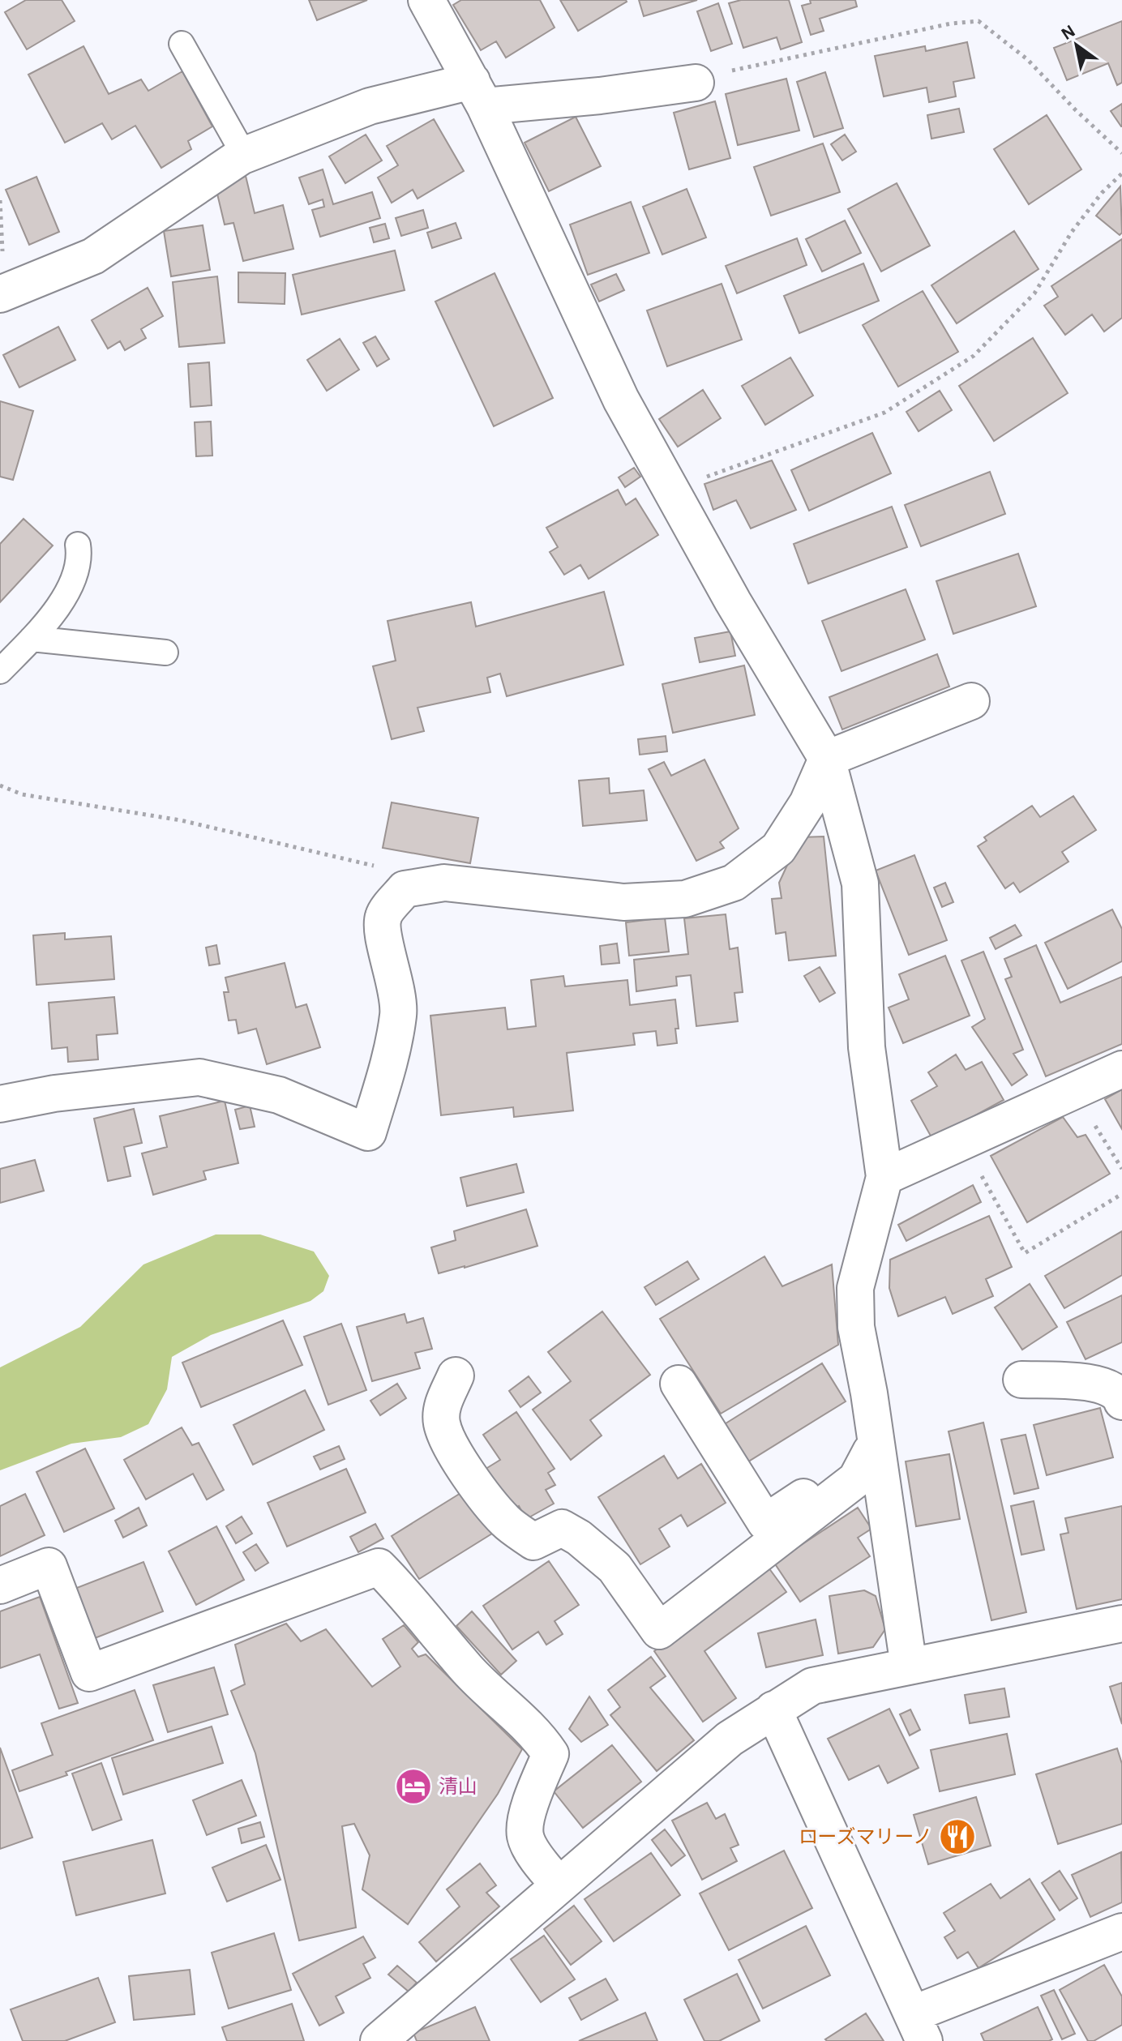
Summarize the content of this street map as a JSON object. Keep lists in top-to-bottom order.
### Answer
{
  "places": {
    "hotel": ["清山"],
    "restaurant": ["ローズマリーノ"]
  },
  "north": "top left"
}
